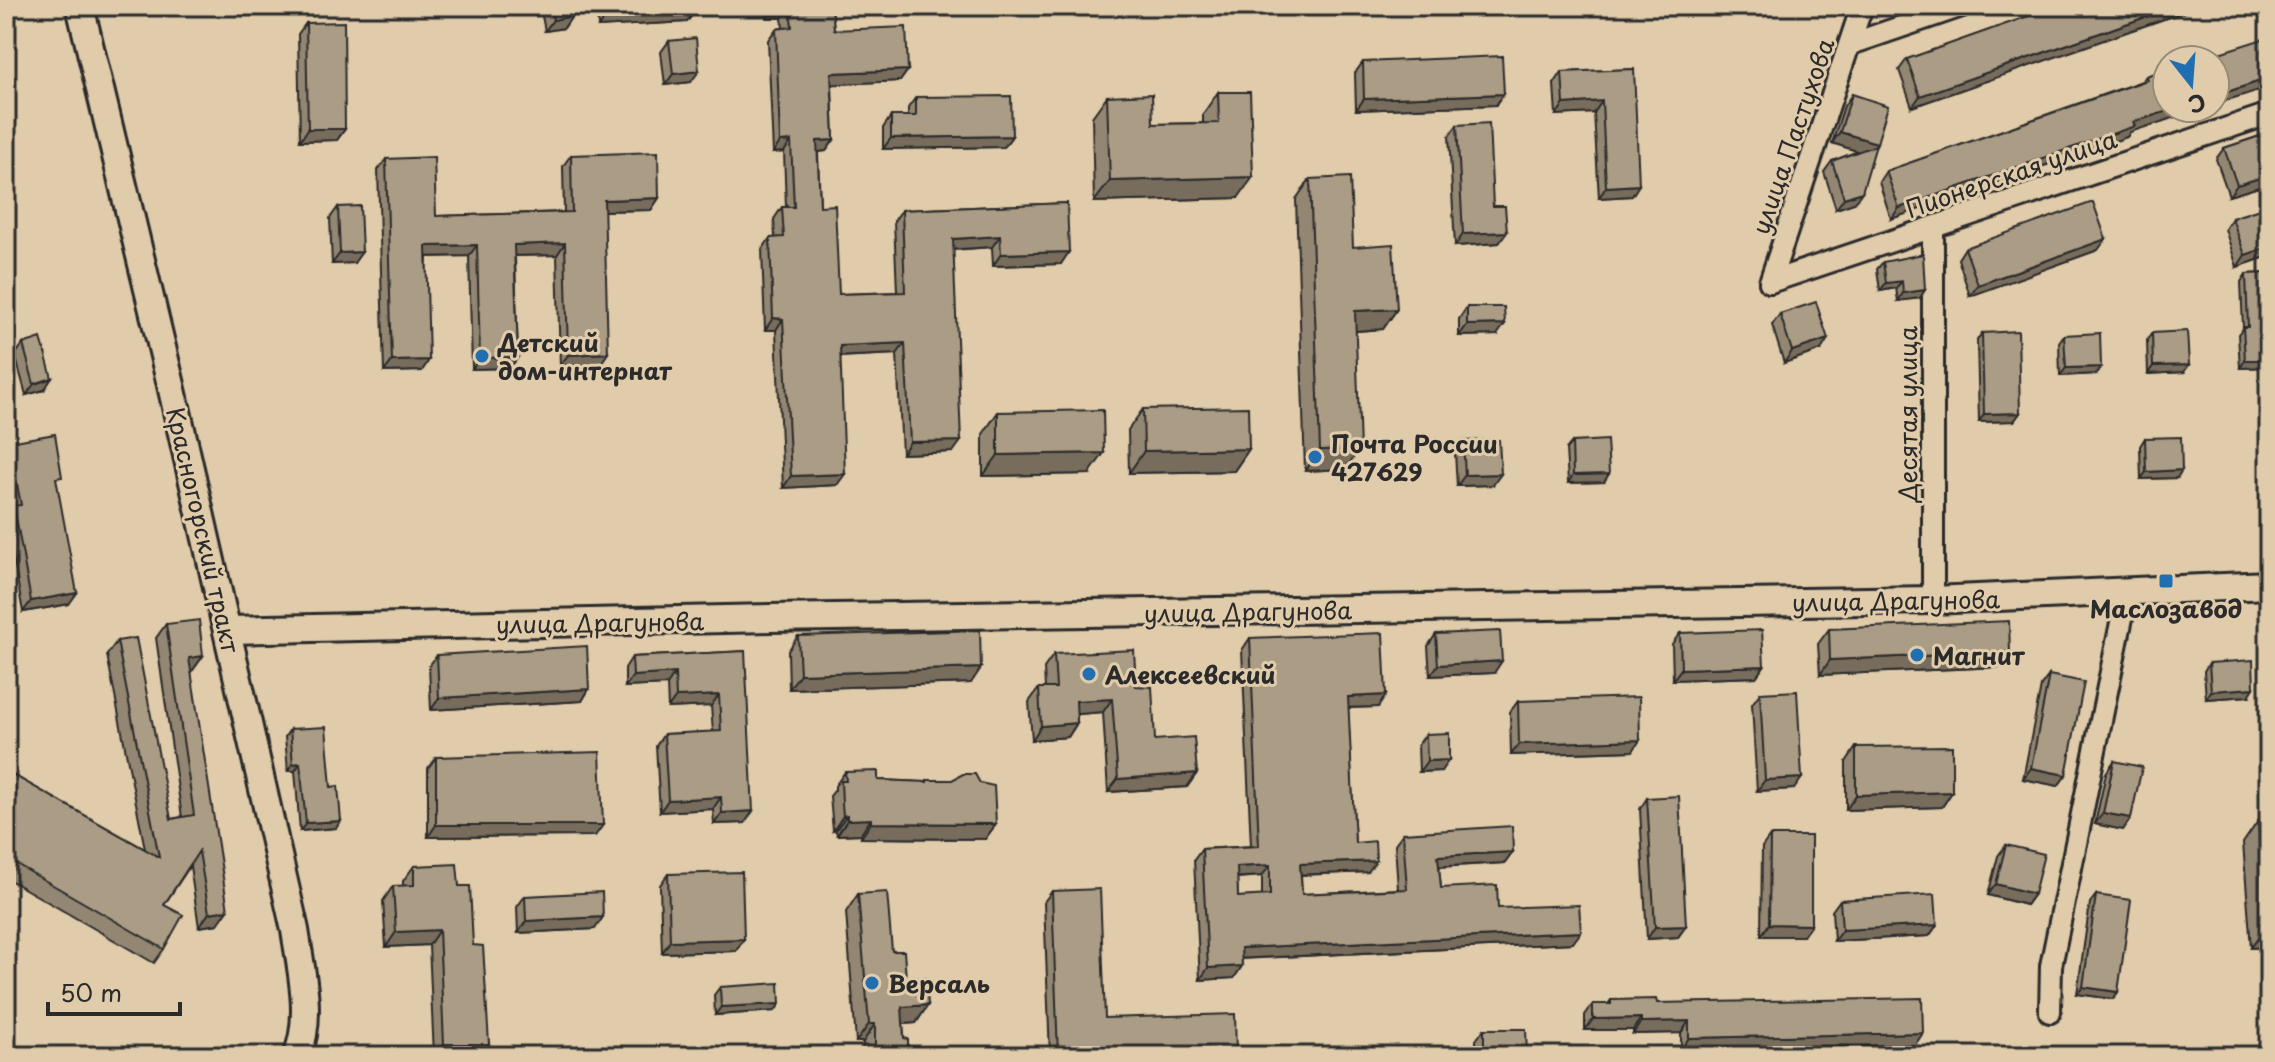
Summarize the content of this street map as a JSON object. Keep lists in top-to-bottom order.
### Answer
{
  "streets": {
    "main road": ["Красногорский тракт", "улица Драгунова"],
    "street": ["улица Пастухова", "Пионерская улица", "Десятая улица"]
  },
  "crossings": [
    ["улица Пастухова", "Пионерская улица"],
    ["Пионерская улица", "Десятая улица"],
    ["Десятая улица", "улица Драгунова"],
    ["Красногорский тракт", "улица Драгунова"]
  ],
  "places": {
    "other": [
      "Детский дом-интернат",
      "Почта России 427629",
      "Магнит",
      "Алексеевский",
      "Версаль"
    ],
    "transit": ["Маслозавод"]
  },
  "scale_bar": "50 m",
  "north": "bottom"
}
